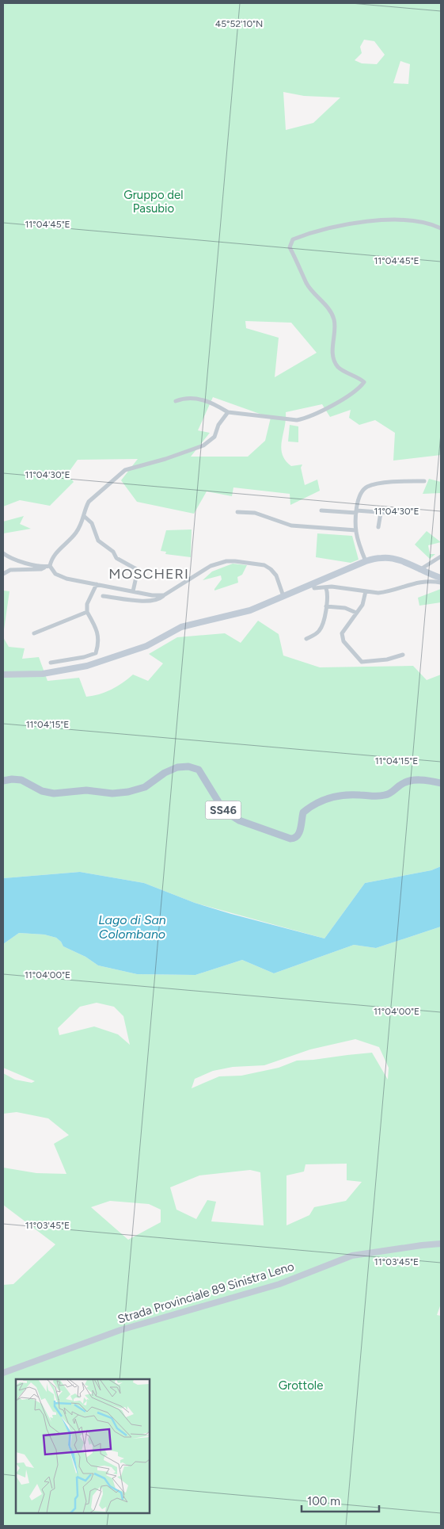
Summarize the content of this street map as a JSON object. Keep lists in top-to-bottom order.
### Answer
{
  "streets": {
    "main road": ["SS46"],
    "street": ["Strada Provinciale 89 Sinistra Leno"]
  },
  "districts": ["MOSCHERI"],
  "water": ["Lago di San Colombano"],
  "parks": ["Gruppo del Pasubio", "Grottole"],
  "scale_bar": "100 m",
  "coordinates": [
    "45°52'10\"N",
    "11°04'45\"E",
    "11°04'30\"E",
    "11°04'15\"E",
    "11°04'00\"E",
    "11°03'45\"E"
  ]
}
